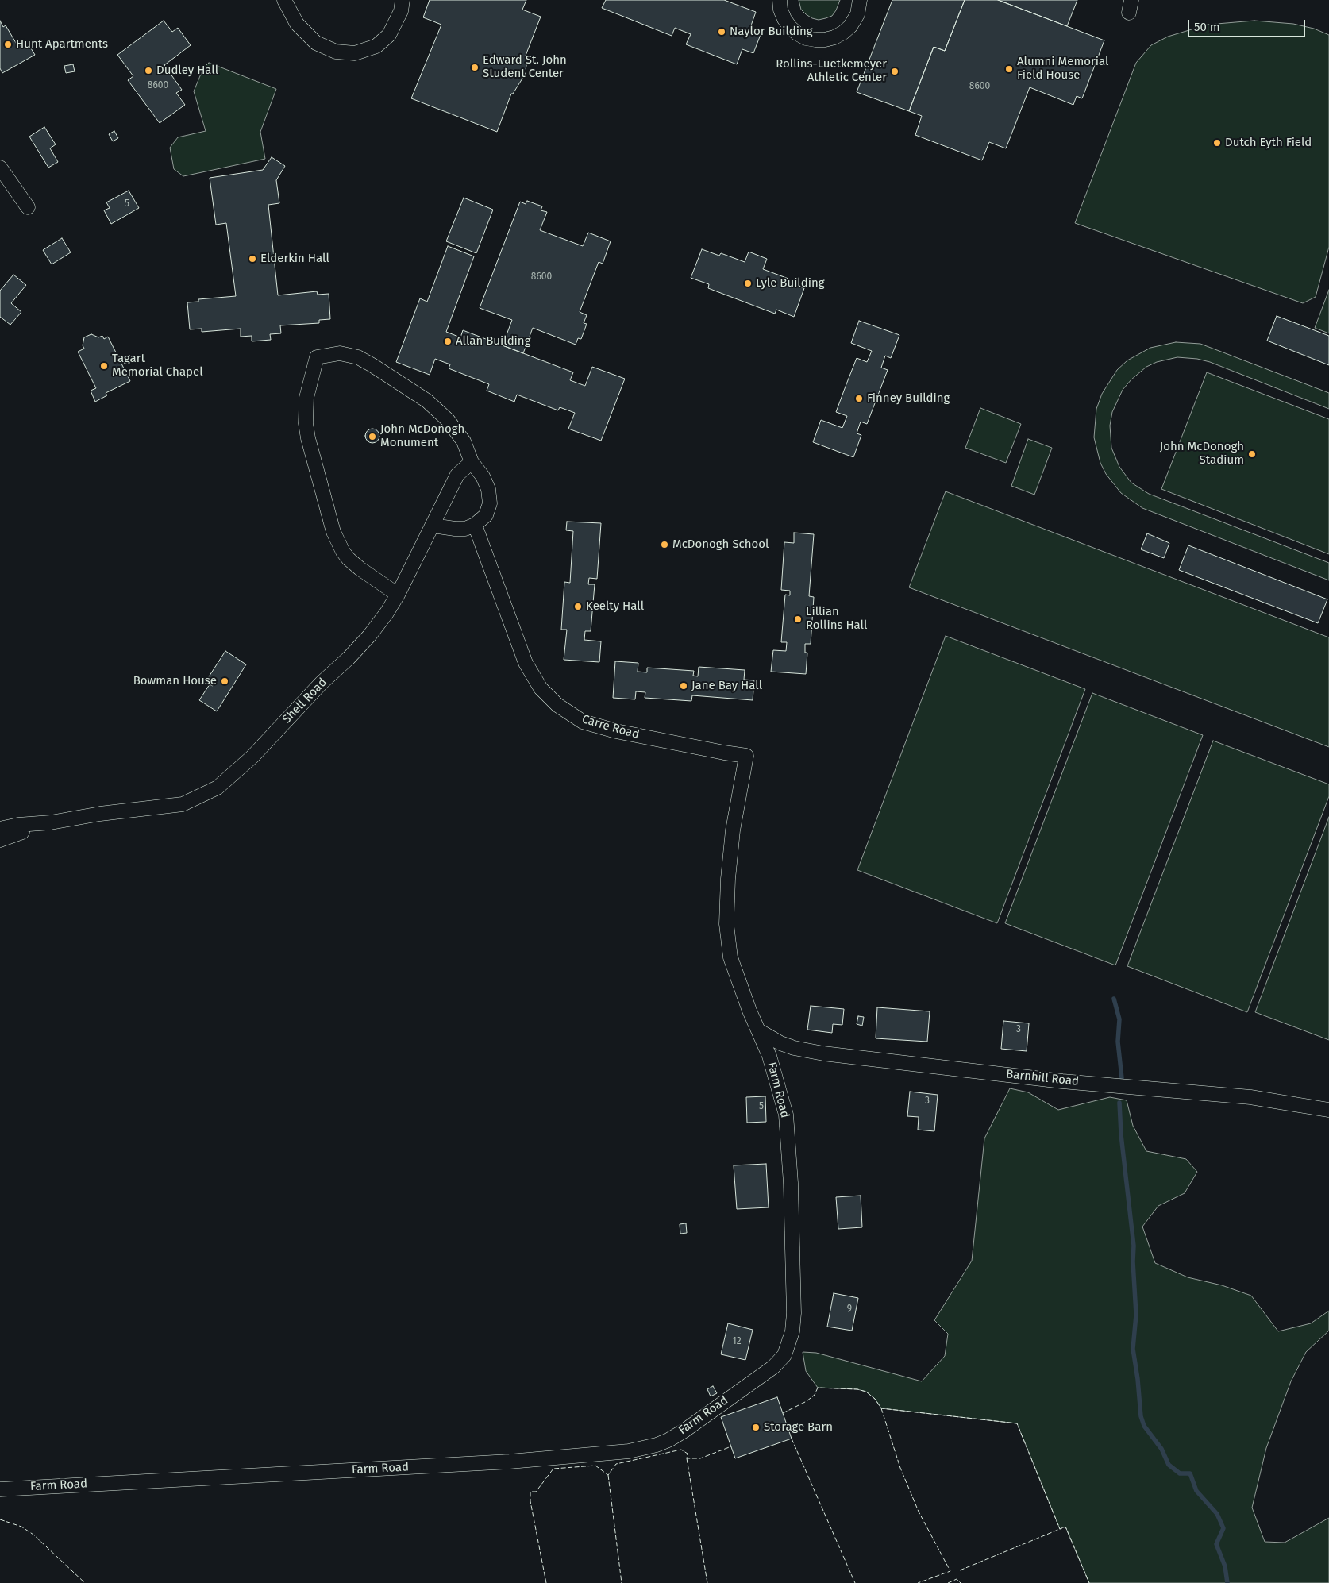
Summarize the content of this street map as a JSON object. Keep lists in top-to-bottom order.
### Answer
{
  "streets": {
    "street": [
      "Shell Road",
      "Carre Road",
      "Barnhill Road",
      "Farm Road"
    ]
  },
  "crossings": [
    ["Carre Road", "Farm Road"],
    ["Barnhill Road", "Farm Road"]
  ],
  "places": [
    "Naylor Building",
    "Hunt Apartments",
    "Edward St. John Student Center",
    "Alumni Memorial Field House",
    "Dudley Hall",
    "Rollins-Luetkemeyer Athletic Center",
    "Dutch Eyth Field",
    "Elderkin Hall",
    "Lyle Building",
    "Allan Building",
    "Tagart Memorial Chapel",
    "Finney Building",
    "John McDonogh Monument",
    "John McDonogh Stadium",
    "McDonogh School",
    "Keelty Hall",
    "Lillian Rollins Hall",
    "Bowman House",
    "Jane Bay Hall",
    "Storage Barn"
  ],
  "house_numbers": [
    "8600",
    "8600",
    "5",
    "8600",
    "3",
    "3",
    "5",
    "9",
    "12"
  ],
  "scale_bar": "50 m"
}
